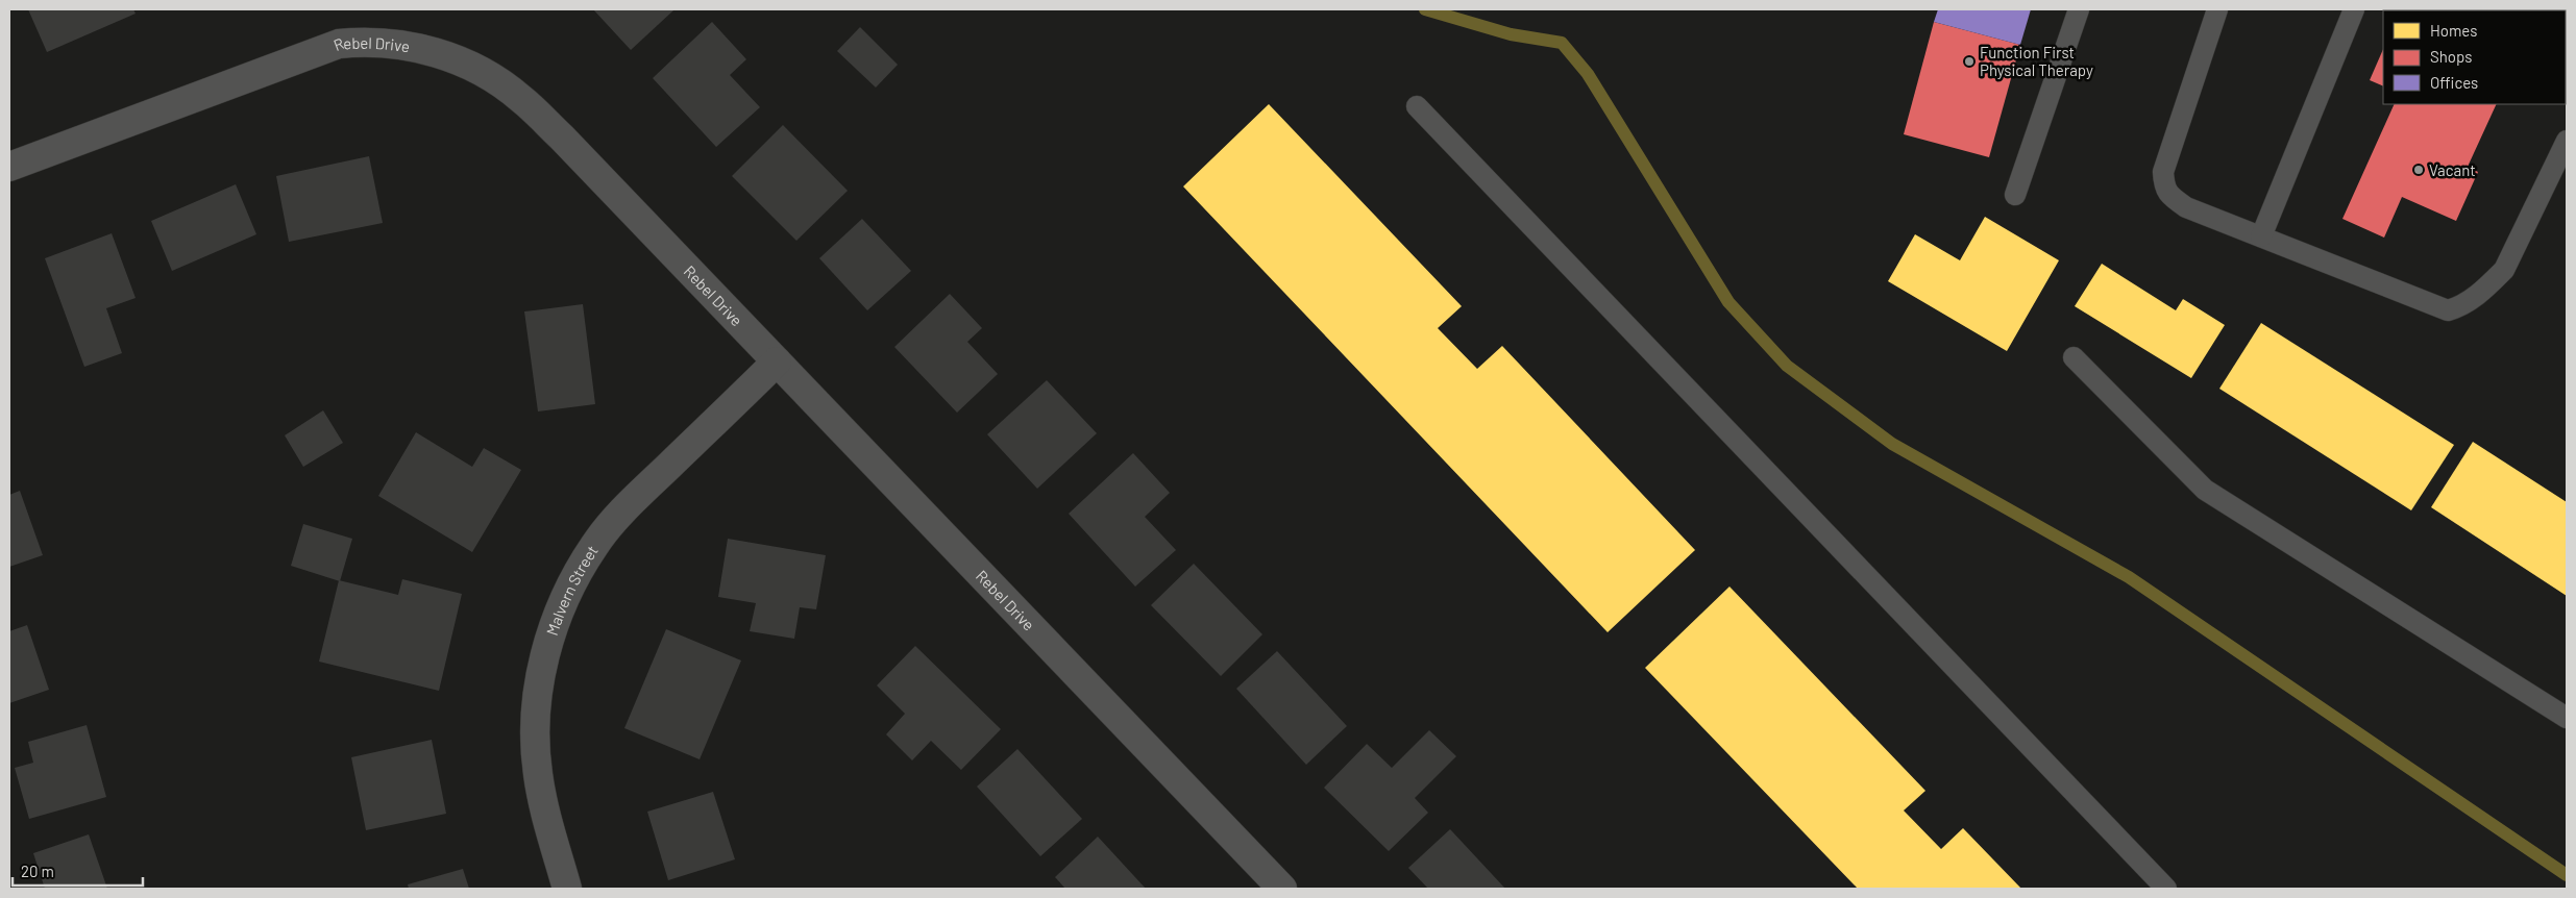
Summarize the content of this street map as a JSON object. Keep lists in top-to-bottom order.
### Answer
{
  "streets": {
    "street": ["Rebel Drive", "Malvern Street"]
  },
  "crossings": [
    ["Rebel Drive", "Malvern Street"]
  ],
  "places": ["Function First Physical Therapy", "Vacant"],
  "legend": ["Homes", "Shops", "Offices"],
  "scale_bar": "20 m"
}
